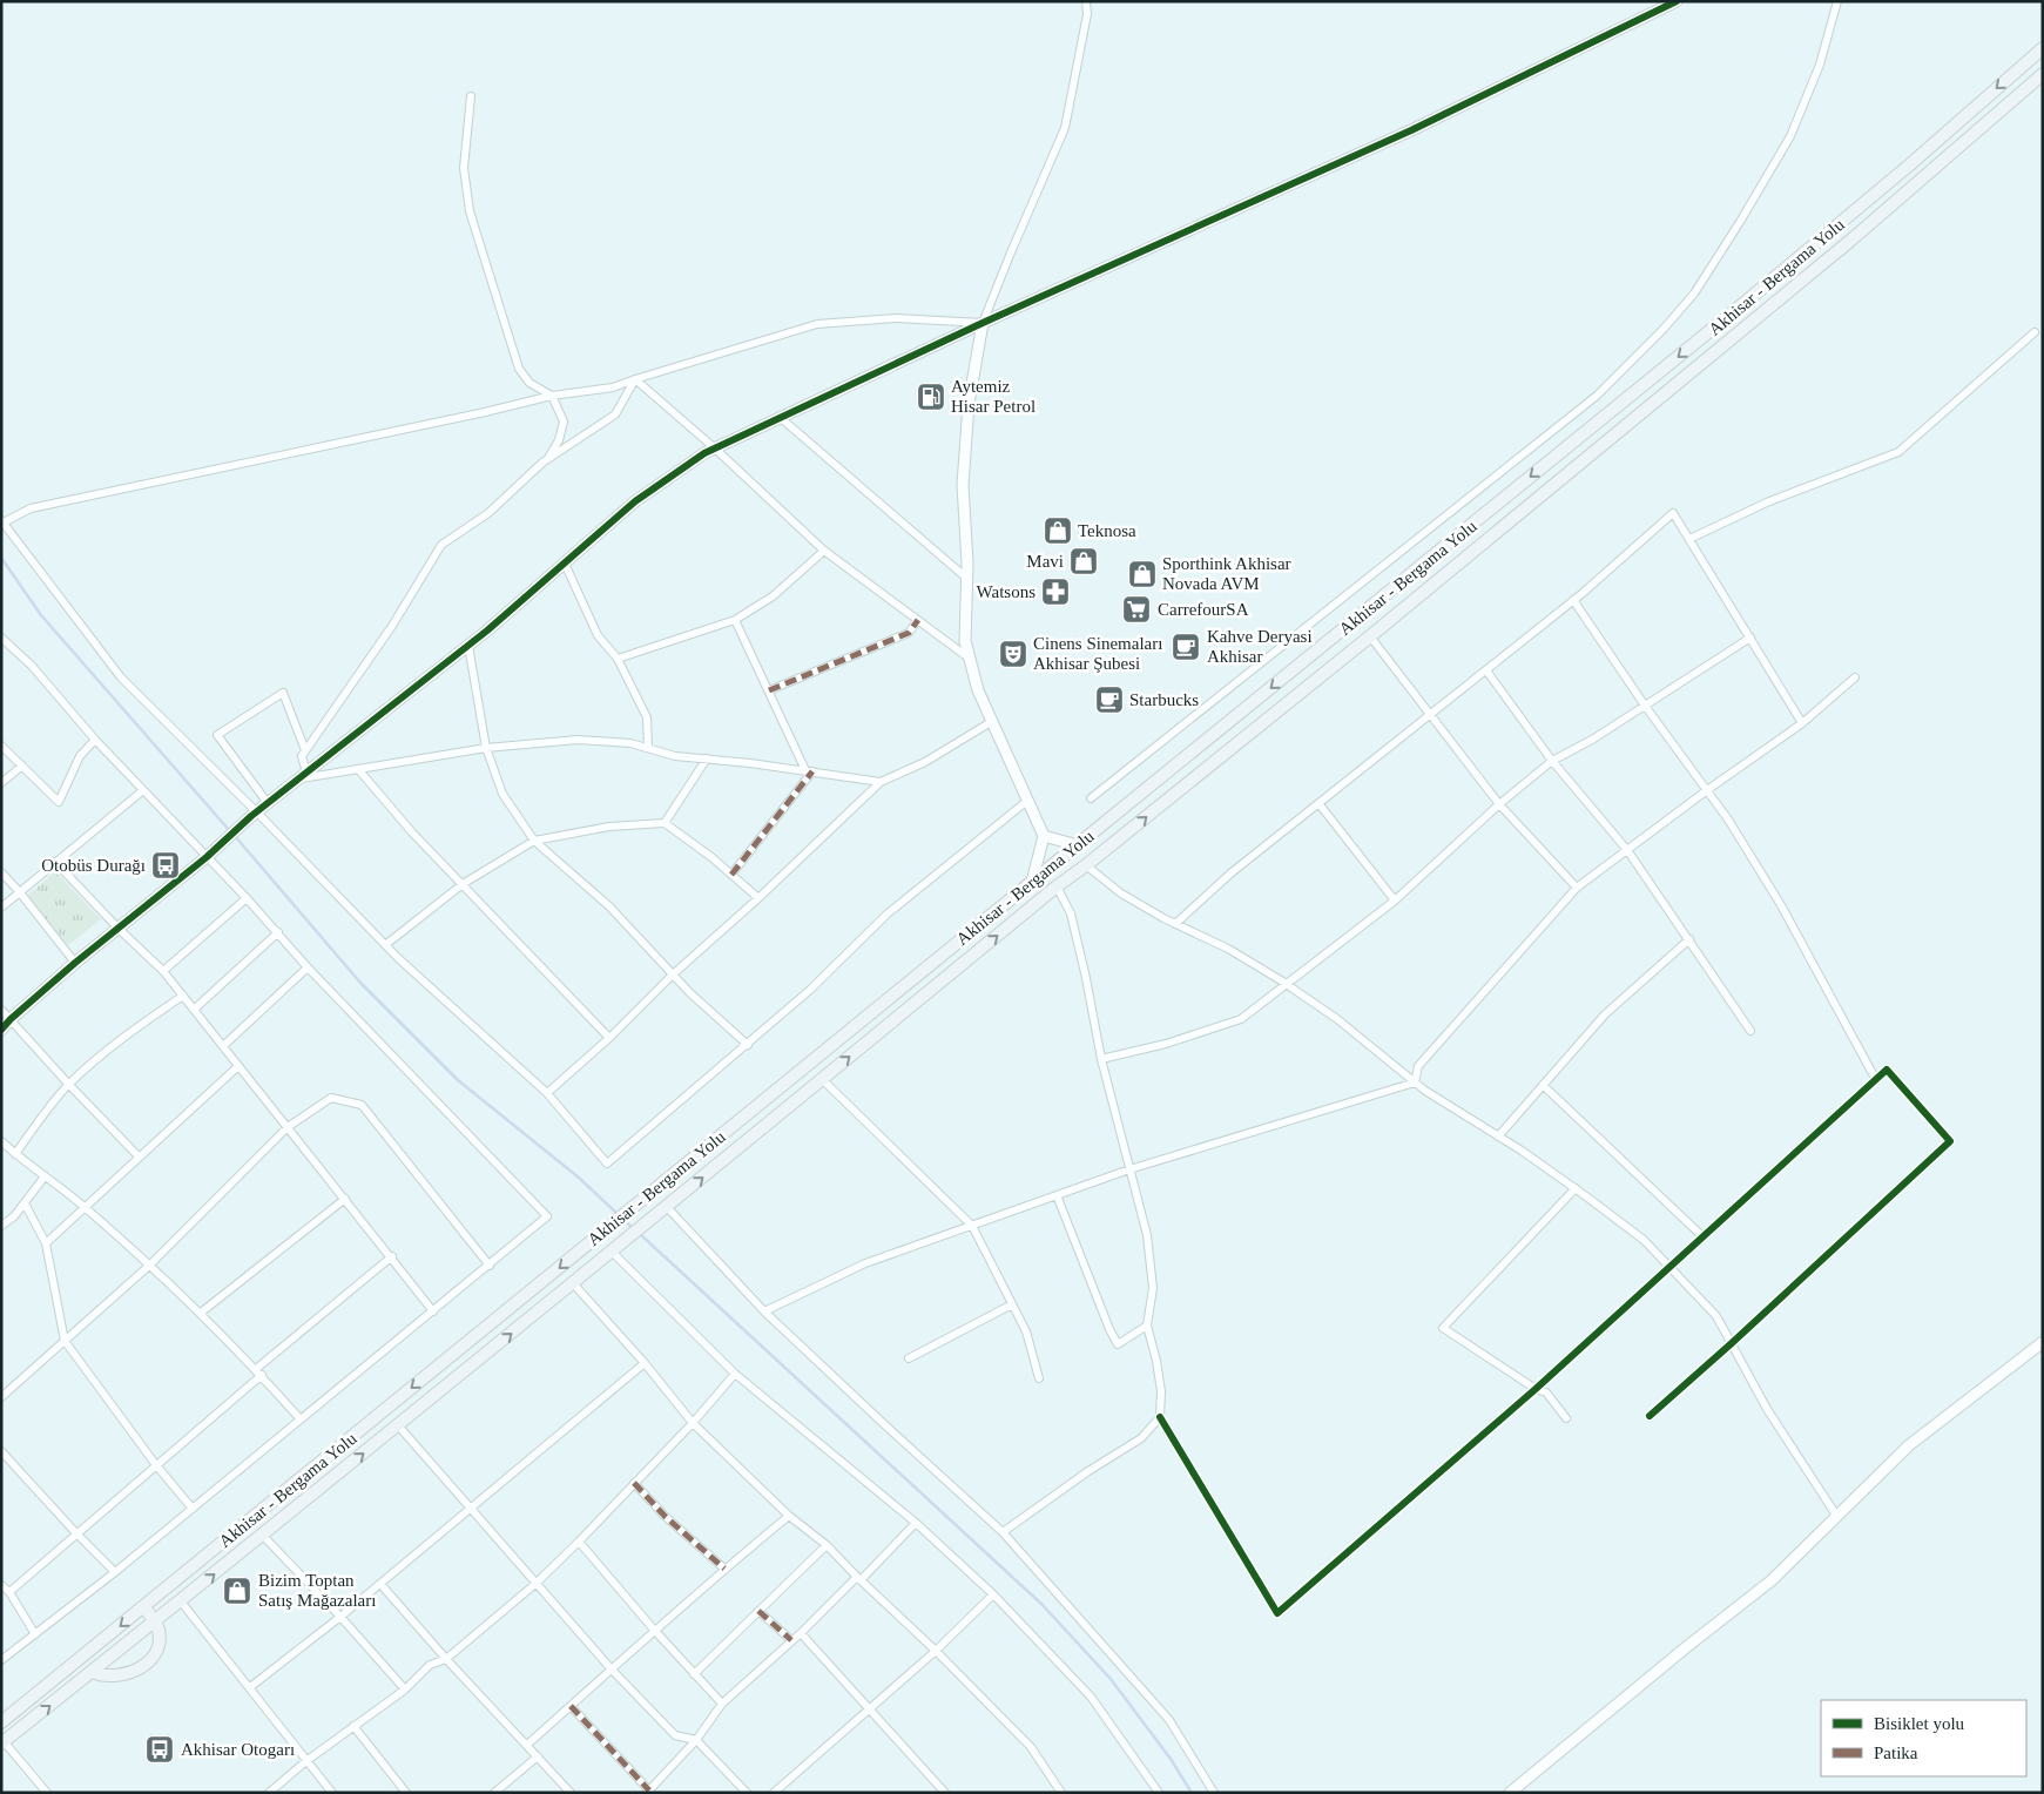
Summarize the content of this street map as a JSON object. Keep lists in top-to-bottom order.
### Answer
{
  "streets": {
    "main road": ["Akhisar - Bergama Yolu"]
  },
  "places": {
    "fuel station": ["Aytemiz Hisar Petrol"],
    "shop": [
      "Teknosa",
      "Mavi",
      "Sporthink Akhisar Novada AVM",
      "Bizim Toptan Satış Mağazaları"
    ],
    "pharmacy": ["Watsons"],
    "supermarket": ["CarrefourSA"],
    "cafe": ["Kahve Deryasi Akhisar", "Starbucks"],
    "theatre": ["Cinens Sinemaları Akhisar Şubesi"],
    "bus stop": ["Otobüs Durağı", "Akhisar Otogarı"]
  },
  "legend": ["Bisiklet yolu", "Patika"]
}
